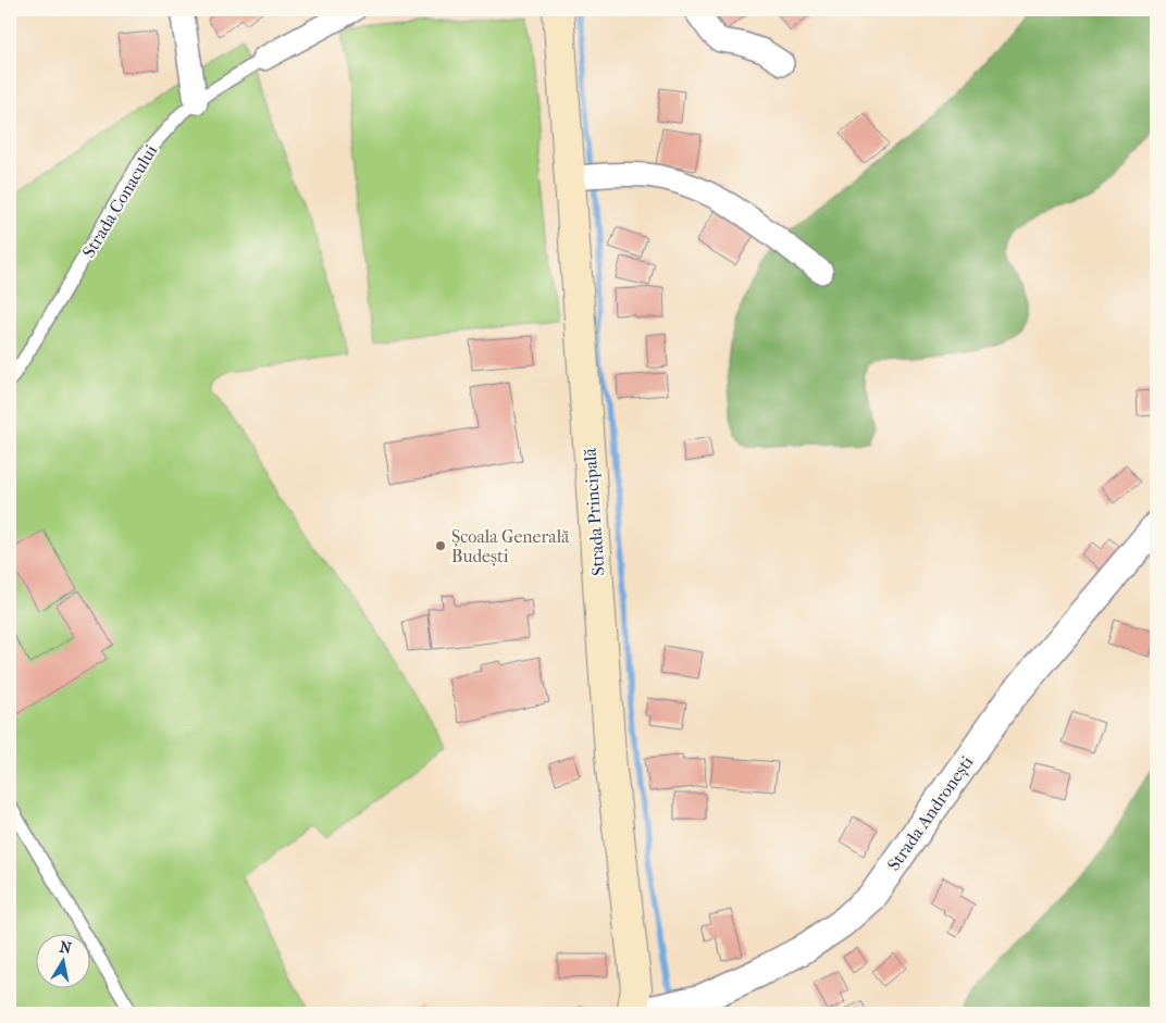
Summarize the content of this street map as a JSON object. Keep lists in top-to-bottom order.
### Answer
{
  "streets": {
    "main road": ["Strada Principală"],
    "street": ["Strada Conacului", "Strada Andronești"]
  },
  "crossings": [
    ["Strada Principală", "Strada Andronești"]
  ],
  "places": ["Școala Generală Budești"],
  "north": "top"
}
